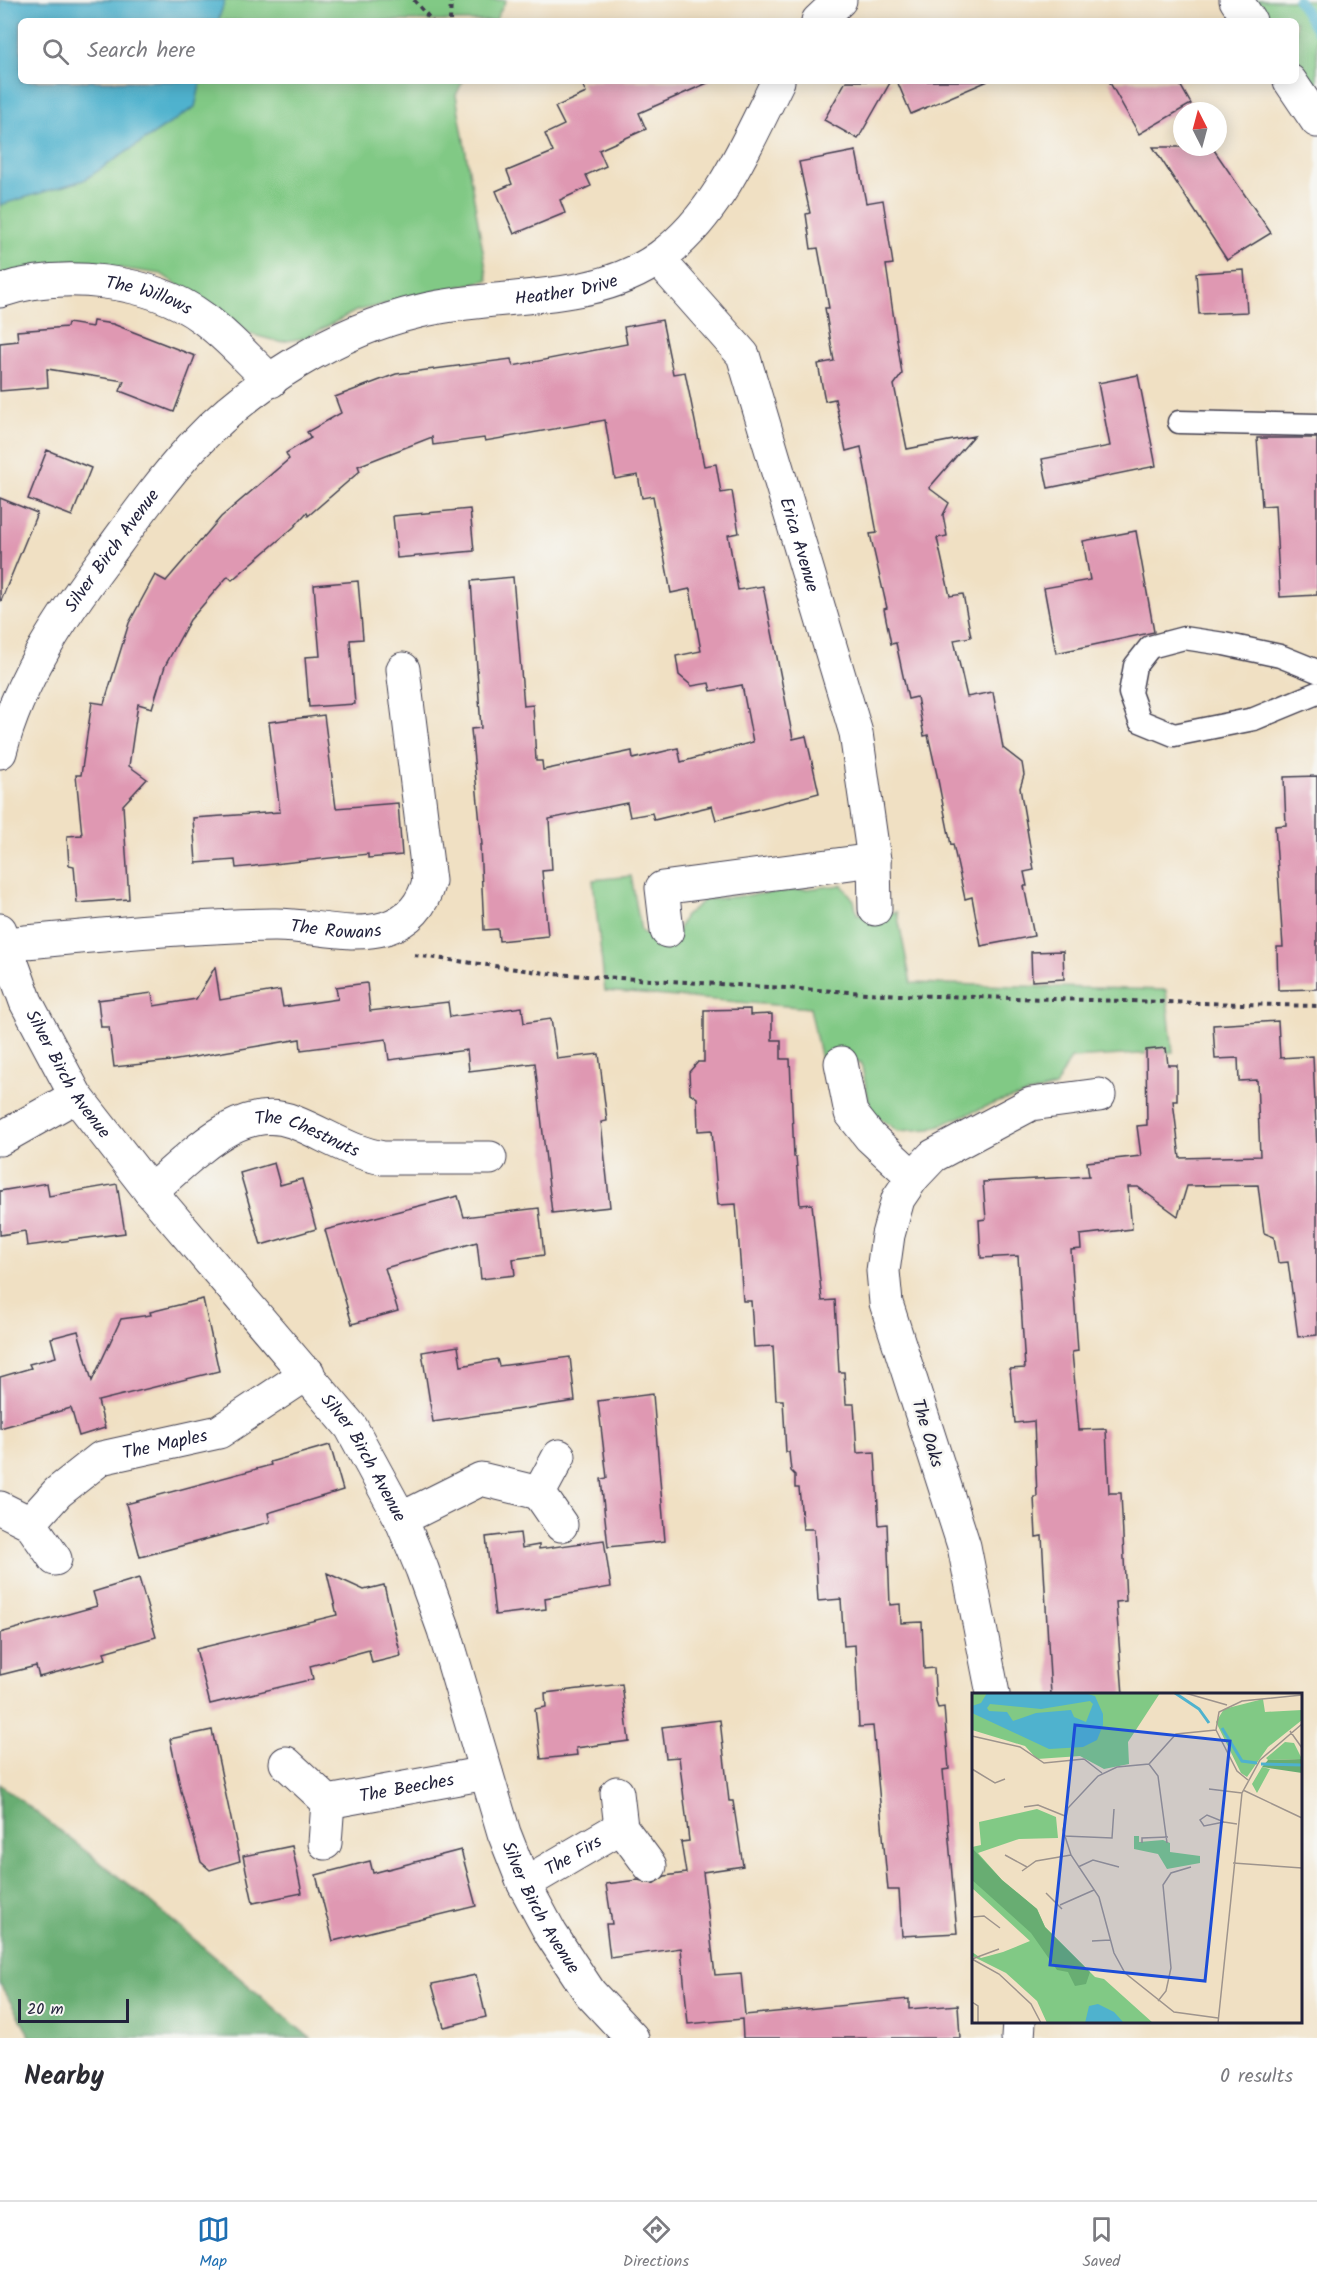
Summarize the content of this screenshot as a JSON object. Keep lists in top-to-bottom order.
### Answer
{
  "streets": {
    "street": [
      "Heather Drive",
      "The Willows",
      "Erica Avenue",
      "Silver Birch Avenue",
      "The Rowans",
      "The Chestnuts",
      "The Oaks",
      "The Maples",
      "The Beeches",
      "The Firs"
    ]
  },
  "crossings": [
    ["Heather Drive", "The Willows"],
    ["Heather Drive", "Erica Avenue"],
    ["Heather Drive", "Silver Birch Avenue"],
    ["The Willows", "Silver Birch Avenue"],
    ["Silver Birch Avenue", "The Rowans"],
    ["Silver Birch Avenue", "The Chestnuts"],
    ["Silver Birch Avenue", "The Maples"],
    ["Silver Birch Avenue", "The Beeches"],
    ["Silver Birch Avenue", "The Firs"]
  ],
  "scale_bar": "20 m",
  "north": "top",
  "page": {
    "search": "Search here",
    "scale": "20 m",
    "heading": ["Nearby", "0 results"],
    "nav": ["Map", "Directions", "Saved"]
  }
}
